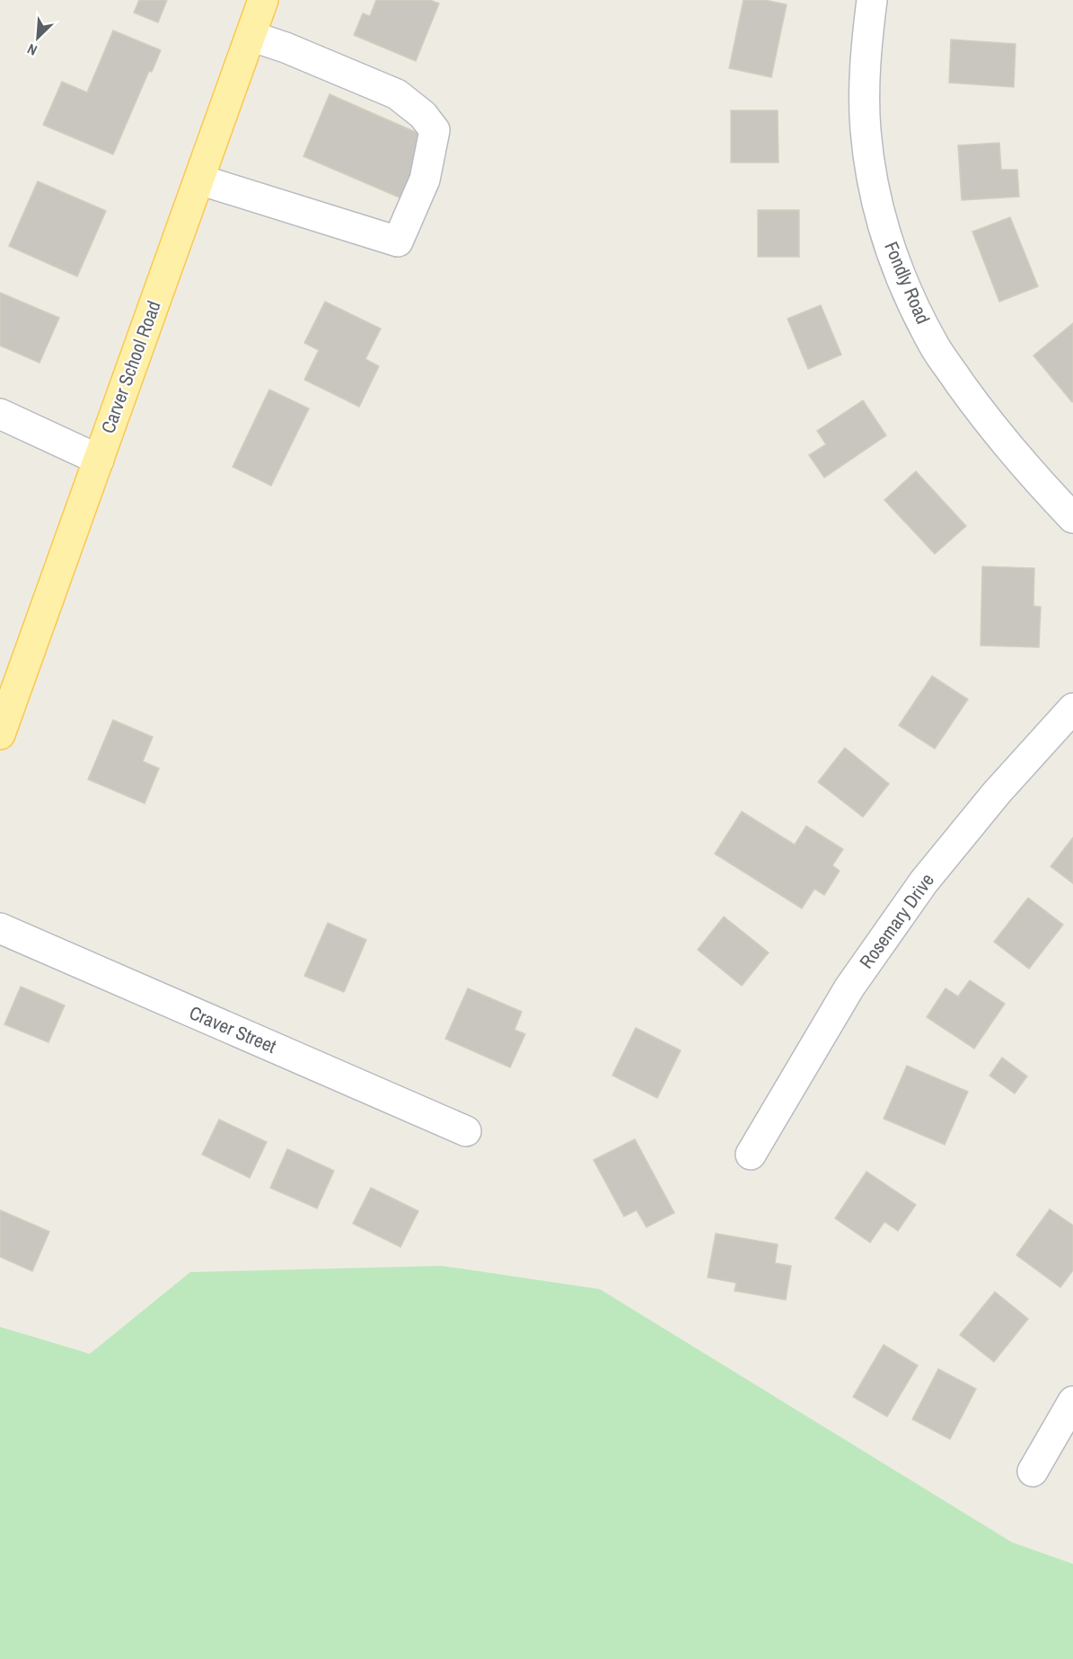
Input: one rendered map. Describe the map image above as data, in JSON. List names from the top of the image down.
{
  "streets": {
    "main road": ["Carver School Road"],
    "street": ["Fondly Road", "Rosemary Drive", "Craver Street"]
  },
  "north": "bottom left"
}
